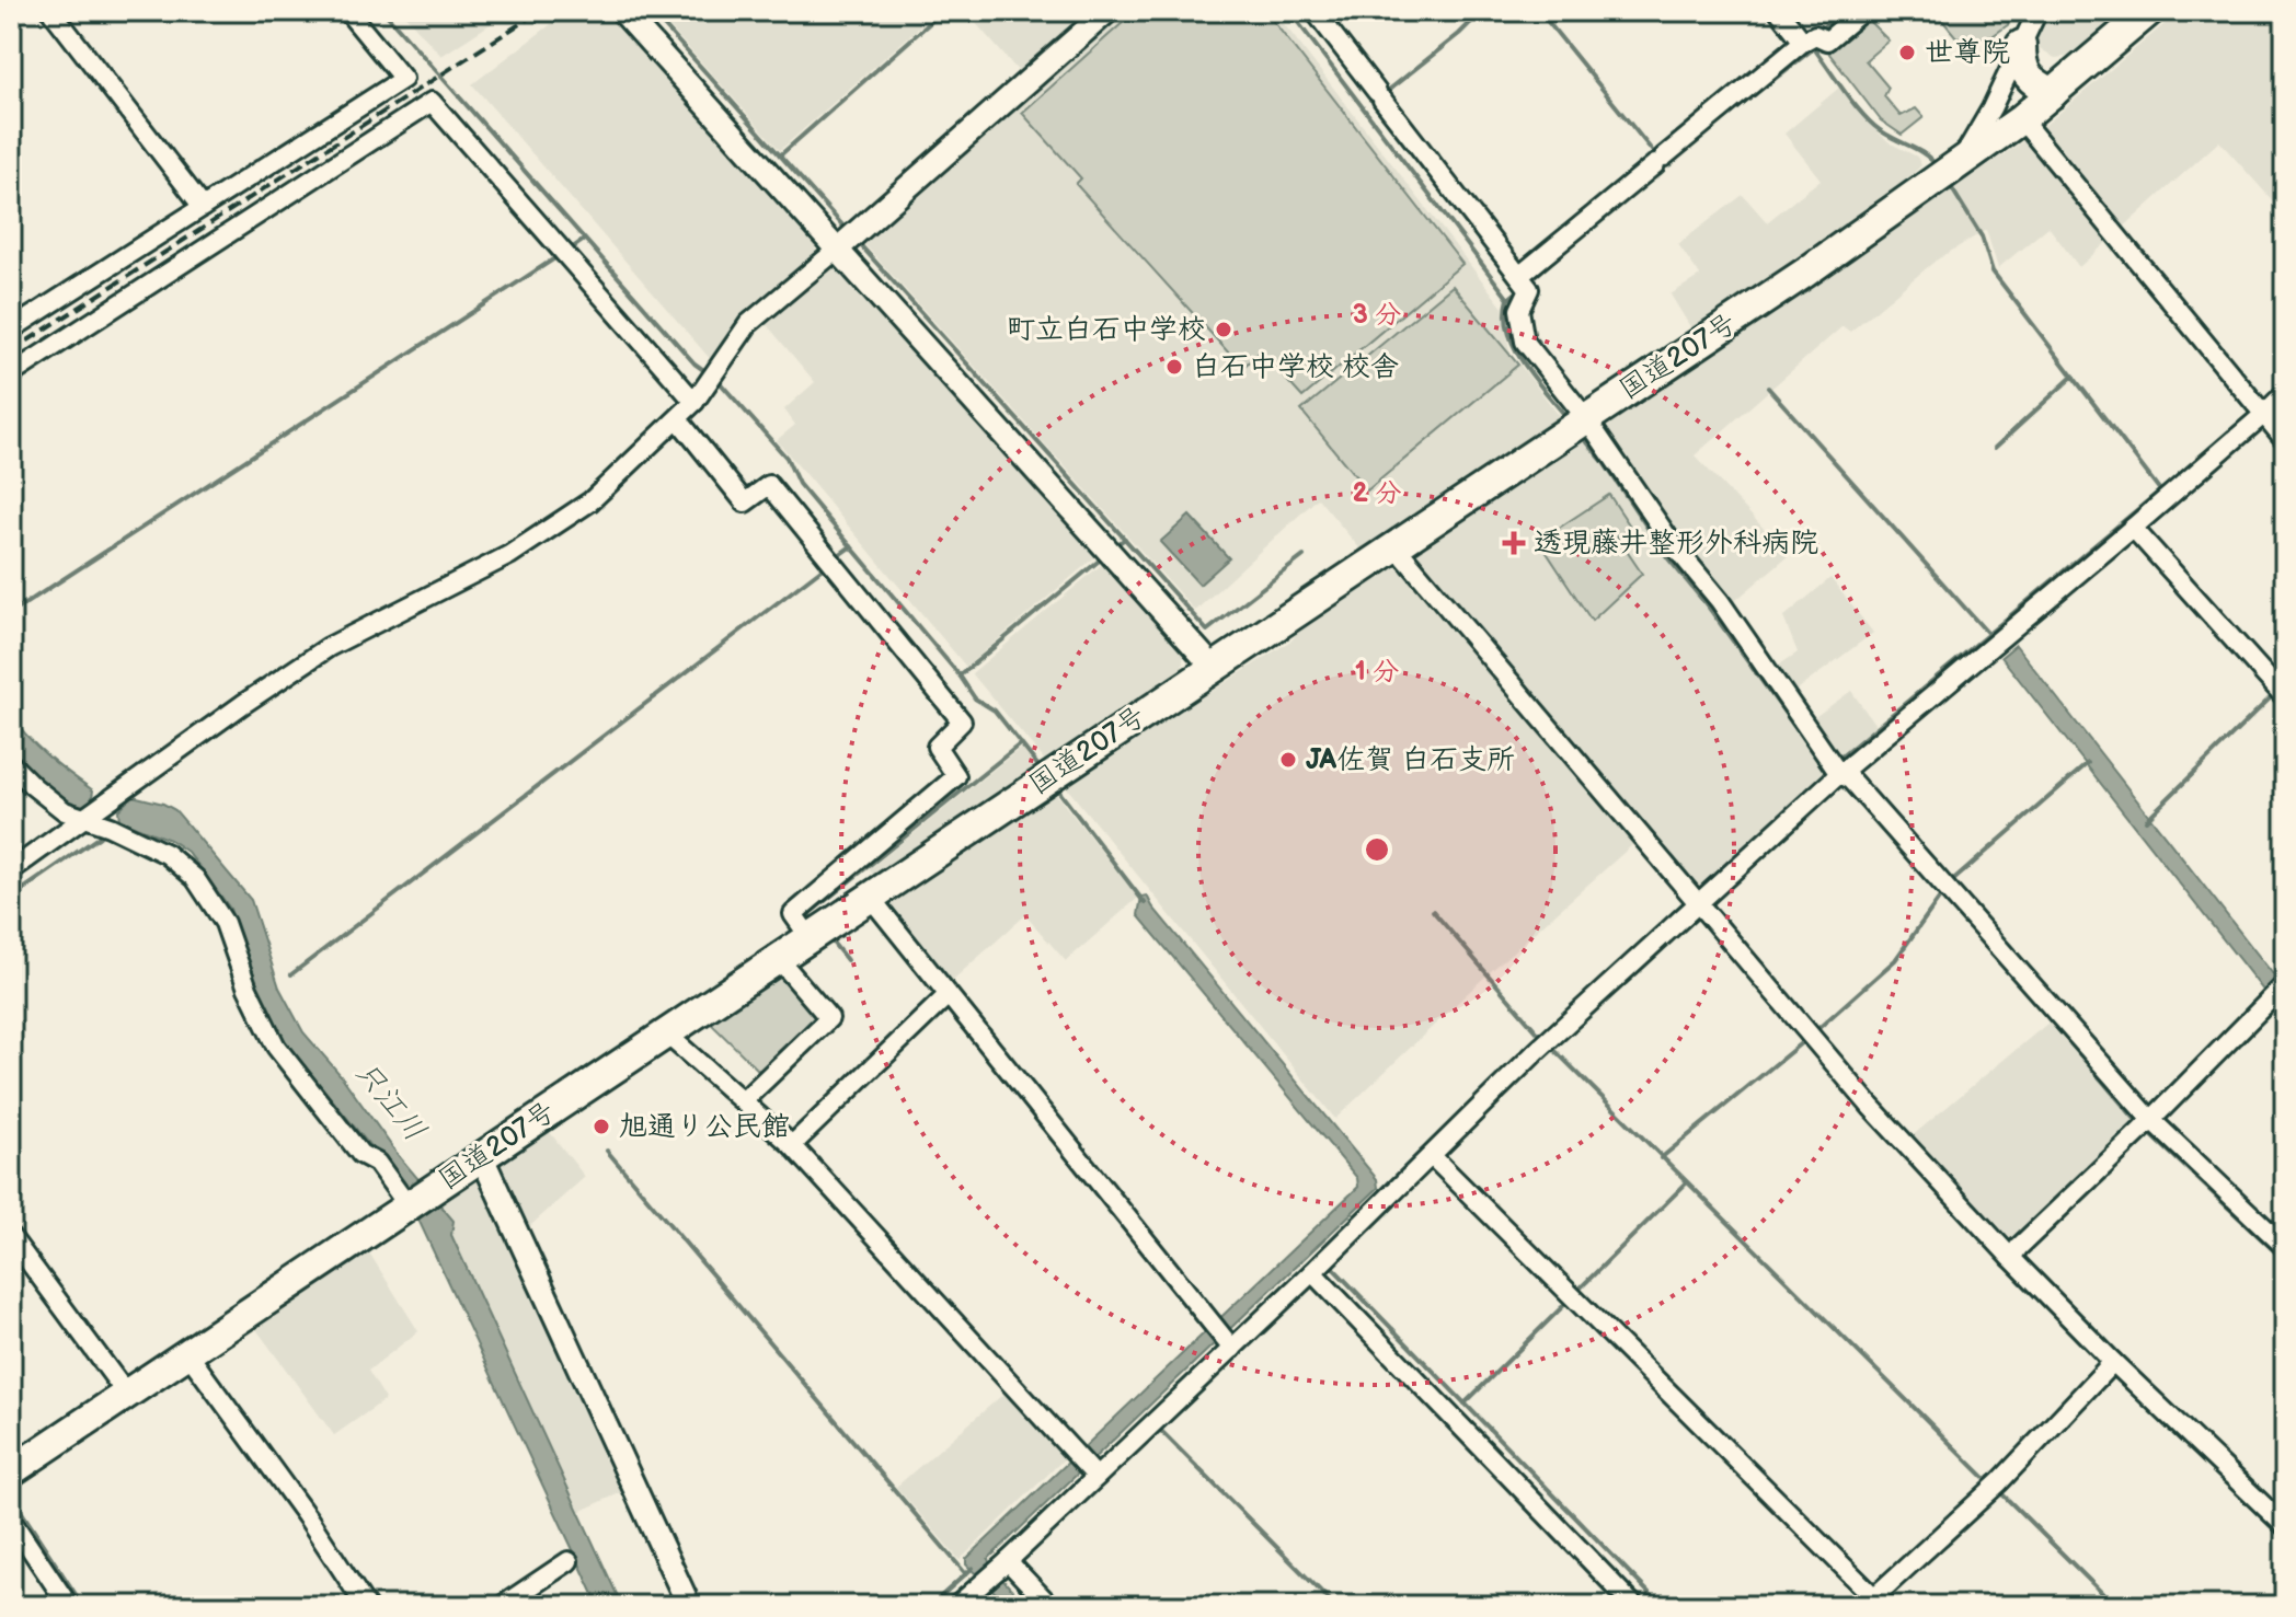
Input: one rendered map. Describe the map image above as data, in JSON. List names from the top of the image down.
{
  "streets": {
    "highway": ["国道207号"]
  },
  "water": ["只江川"],
  "places": {
    "other": [
      "世尊院",
      "町立白石中学校",
      "白石中学校 校舎",
      "JA佐賀 白石支所",
      "旭通り公民館"
    ],
    "health": ["透現藤井整形外科病院"]
  },
  "rings": ["3 分", "2 分", "1 分"]
}
